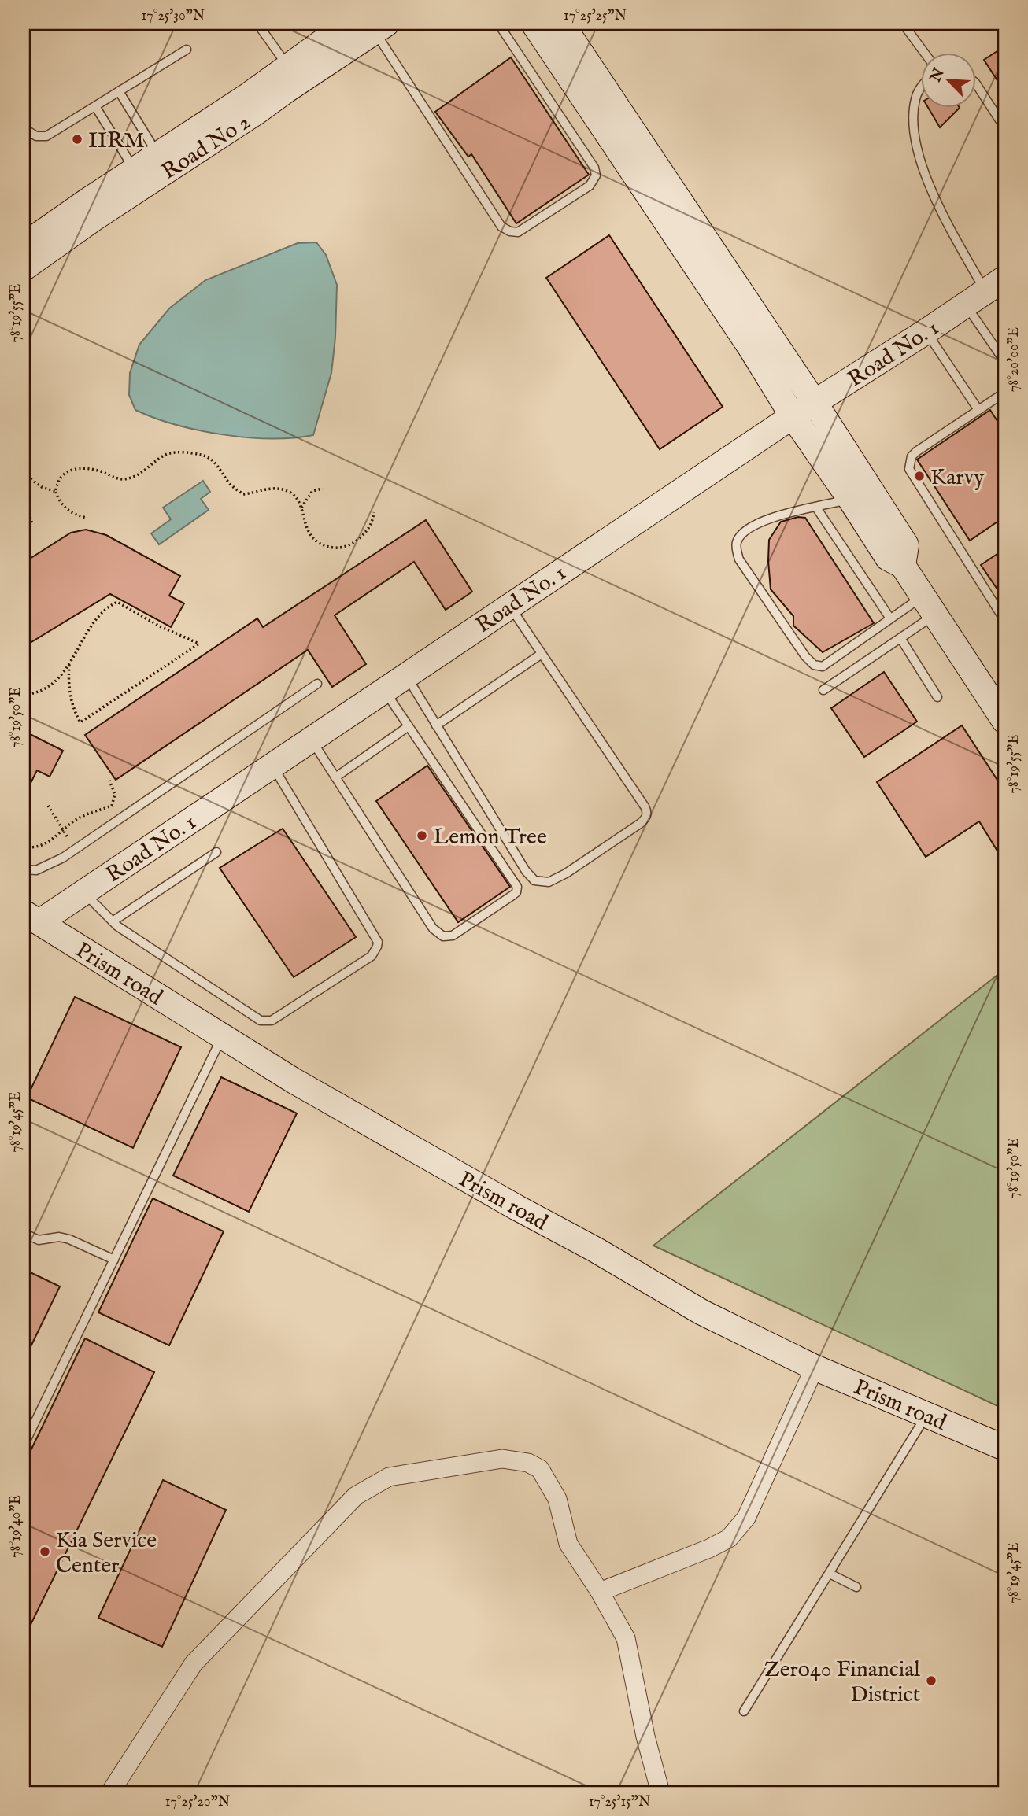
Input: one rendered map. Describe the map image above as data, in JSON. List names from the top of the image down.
{
  "streets": {
    "street": ["Road No 2", "Road No. 1", "Prism road"]
  },
  "crossings": [
    ["Road No. 1", "Prism road"]
  ],
  "places": [
    "IIRM",
    "Karvy",
    "Lemon Tree",
    "Kia Service Center",
    "Zero40 Financial District"
  ],
  "north": "top left",
  "coordinates": [
    "17°25'30\"N",
    "17°25'25\"N",
    "78°19'55\"E",
    "78°20'00\"E",
    "78°19'50\"E",
    "78°19'45\"E",
    "78°19'40\"E",
    "17°25'20\"N",
    "17°25'15\"N"
  ]
}
